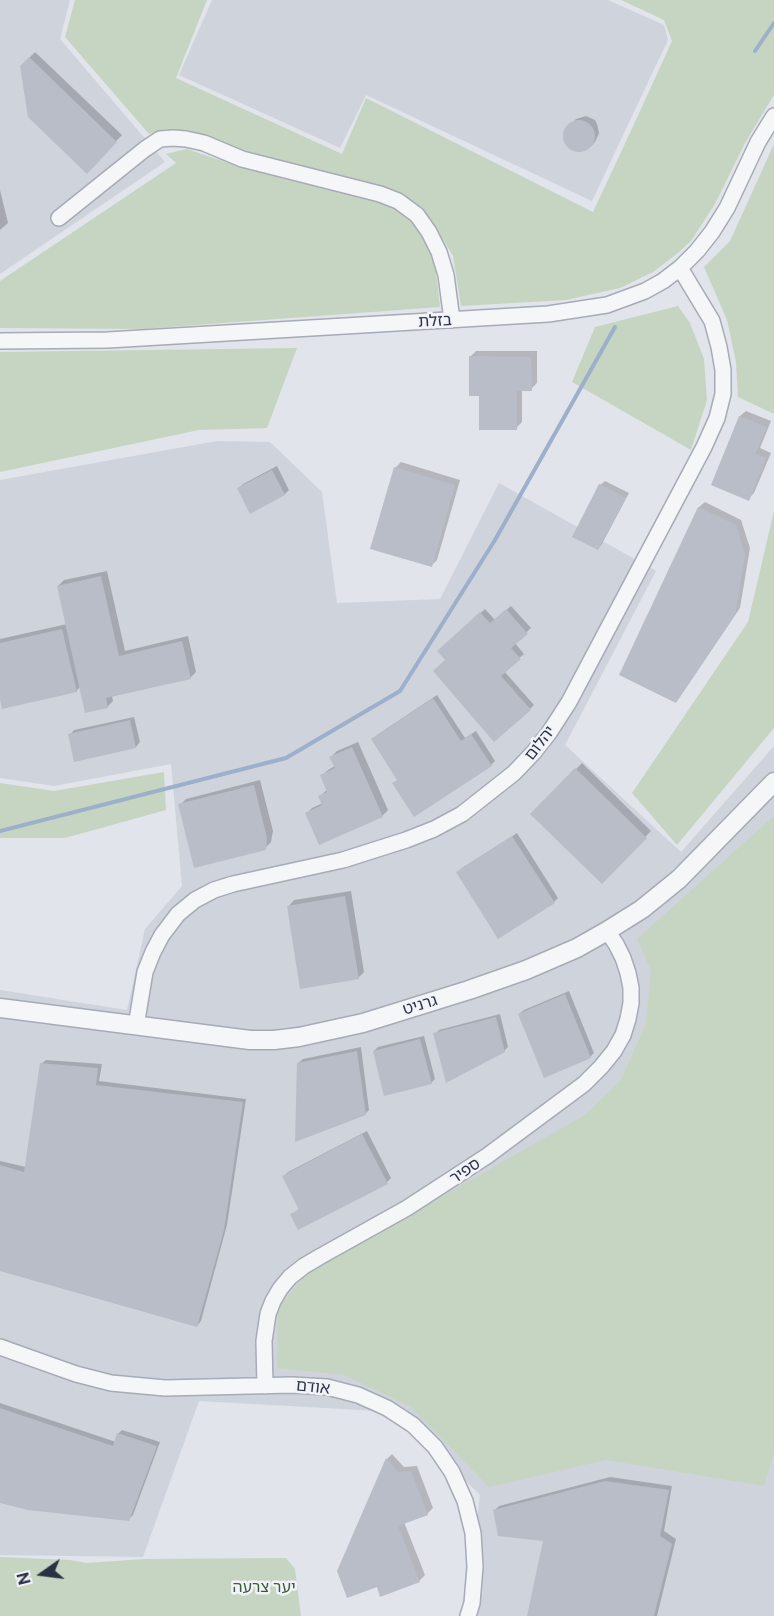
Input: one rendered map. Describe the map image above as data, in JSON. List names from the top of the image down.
{
  "streets": {
    "street": [
      "בזלת",
      "יהלום",
      "גרניט",
      "ספיר",
      "אודם"
    ]
  },
  "crossings": [
    ["בזלת", "יהלום"],
    ["יהלום", "גרניט"],
    ["גרניט", "ספיר"],
    ["ספיר", "אודם"]
  ],
  "parks": ["יער צרעה"],
  "north": "left"
}
